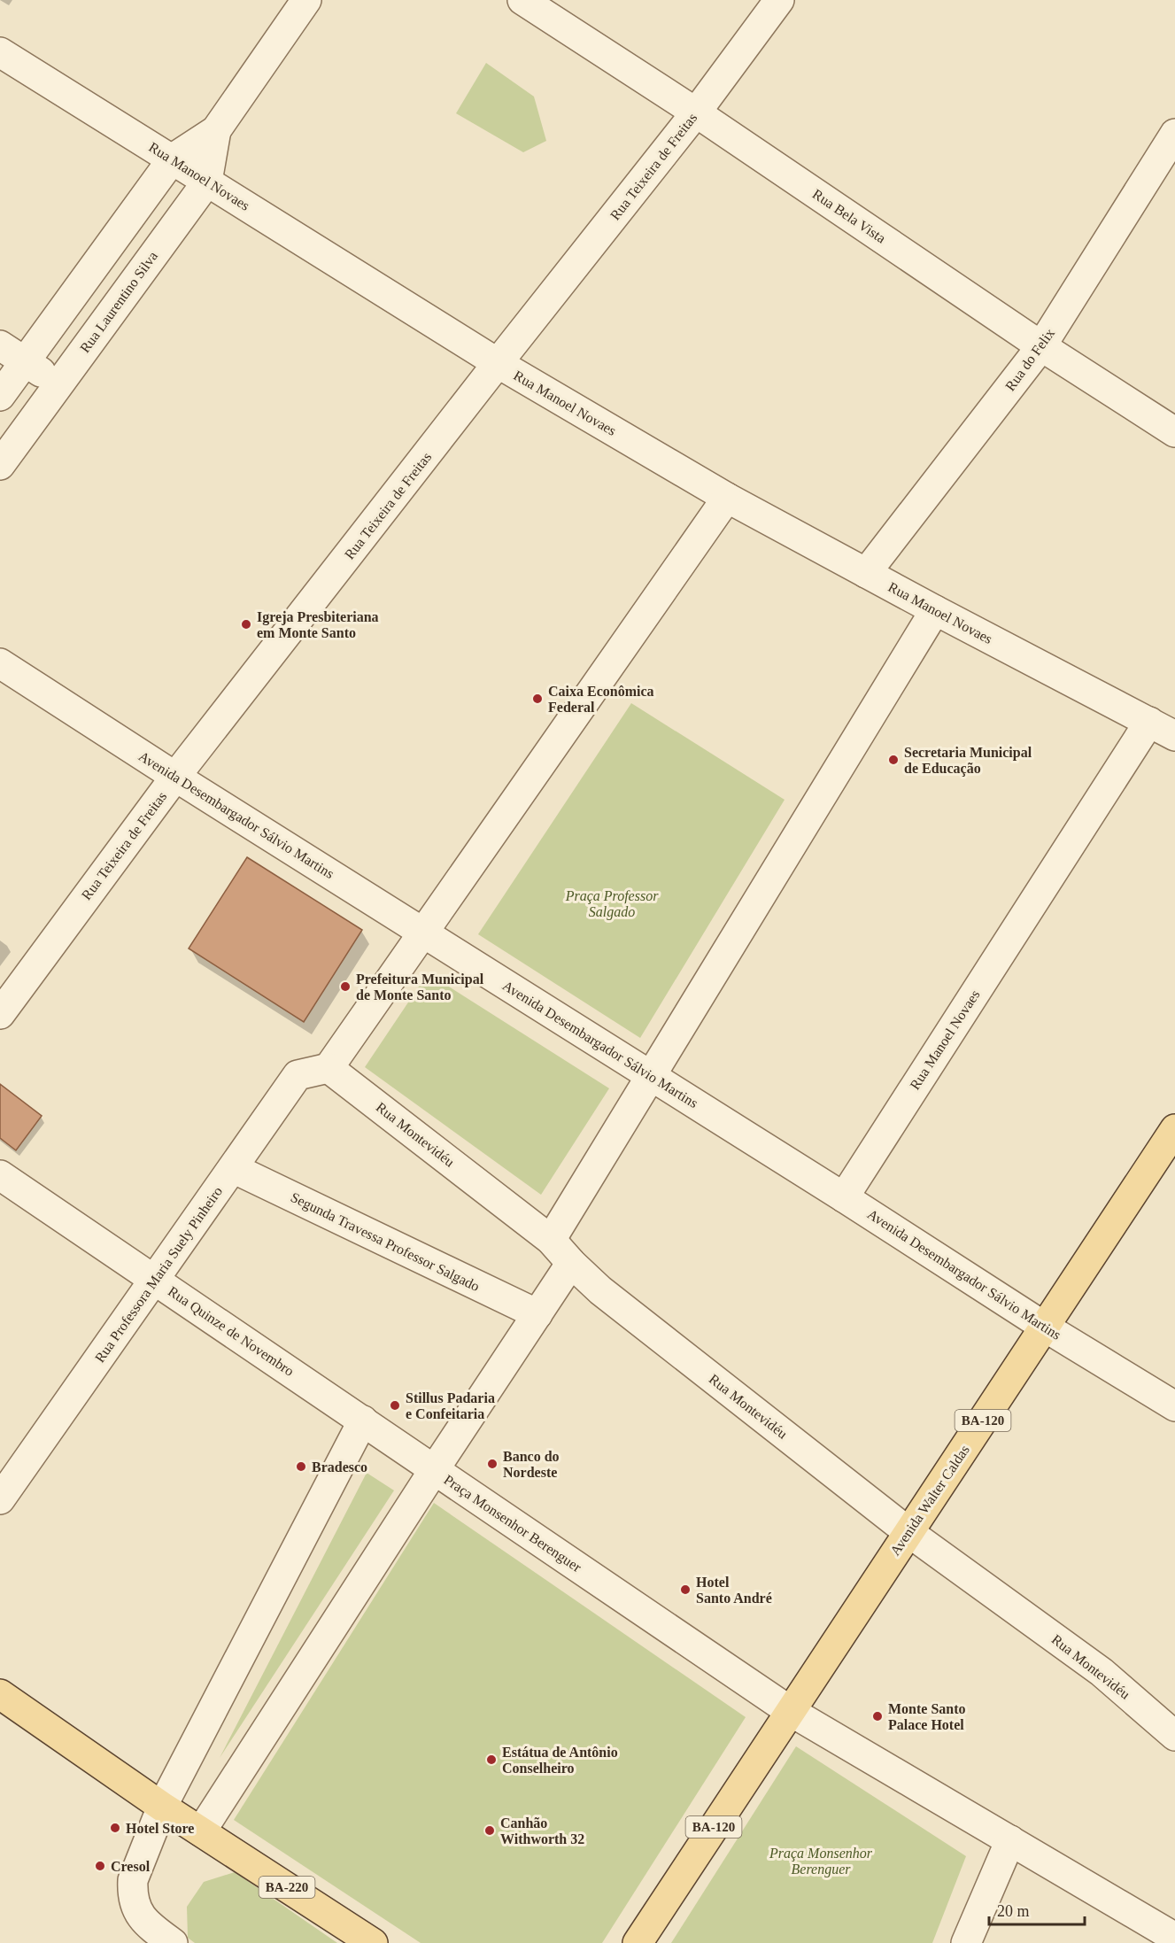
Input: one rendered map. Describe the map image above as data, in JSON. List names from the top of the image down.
{
  "streets": {
    "main road": ["BA-120", "Avenida Walter Caldas", "BA-220"],
    "street": [
      "Rua Teixeira de Freitas",
      "Rua Manoel Novaes",
      "Rua Bela Vista",
      "Rua Laurentino Silva",
      "Rua do Felix",
      "Avenida Desembargador Sálvio Martins",
      "Rua Montevidéu",
      "Segunda Travessa Professor Salgado",
      "Rua Professora Maria Suely Pinheiro",
      "Rua Quinze de Novembro",
      "Praça Monsenhor Berenguer"
    ]
  },
  "crossings": [
    ["Rua Teixeira de Freitas", "Rua Manoel Novaes"],
    ["Rua Teixeira de Freitas", "Rua Bela Vista"],
    ["Rua Teixeira de Freitas", "Avenida Desembargador Sálvio Martins"],
    ["Rua Manoel Novaes", "Rua Laurentino Silva"],
    ["Rua Manoel Novaes", "Rua do Felix"],
    ["Rua Manoel Novaes", "Avenida Desembargador Sálvio Martins"],
    ["Rua Bela Vista", "Rua do Felix"],
    ["Avenida Desembargador Sálvio Martins", "Avenida Walter Caldas"],
    ["Rua Montevidéu", "Rua Professora Maria Suely Pinheiro"],
    ["Rua Montevidéu", "Avenida Walter Caldas"],
    ["Segunda Travessa Professor Salgado", "Rua Professora Maria Suely Pinheiro"],
    ["Rua Professora Maria Suely Pinheiro", "Rua Quinze de Novembro"],
    ["Rua Quinze de Novembro", "Praça Monsenhor Berenguer"],
    ["BA-120", "Avenida Walter Caldas"],
    ["BA-120", "Praça Monsenhor Berenguer"],
    ["Avenida Walter Caldas", "Praça Monsenhor Berenguer"],
    ["Praça Monsenhor Berenguer", "BA-220"]
  ],
  "parks": ["Praça Professor Salgado", "Praça Monsenhor Berenguer"],
  "places": [
    "Igreja Presbiteriana em Monte Santo",
    "Caixa Econômica Federal",
    "Secretaria Municipal de Educação",
    "Prefeitura Municipal de Monte Santo",
    "Stillus Padaria e Confeitaria",
    "Banco do Nordeste",
    "Bradesco",
    "Hotel Santo André",
    "Monte Santo Palace Hotel",
    "Estátua de Antônio Conselheiro",
    "Hotel Store",
    "Canhão Withworth 32",
    "Cresol"
  ],
  "scale_bar": "20 m"
}
